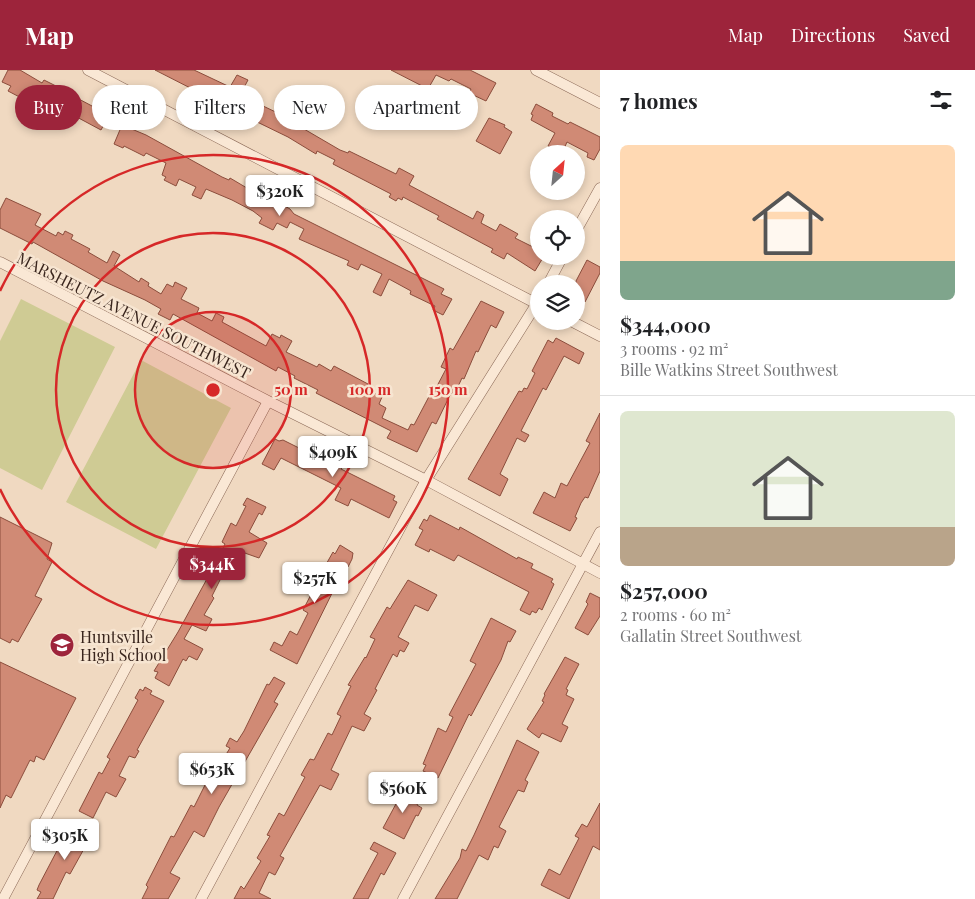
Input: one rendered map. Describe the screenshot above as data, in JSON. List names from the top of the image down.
{
  "streets": {
    "street": ["MARSHEUTZ AVENUE SOUTHWEST"]
  },
  "places": {
    "school or university": ["Huntsville High School"]
  },
  "north": "top right",
  "page": {
    "header": "Map",
    "nav": ["Map", "Directions", "Saved"],
    "heading": "7 homes",
    "chip": [
      "Buy",
      "Rent",
      "Filters",
      "New",
      "Apartment"
    ],
    "list": [
      {
        "name": "$344,000",
        "note": "3 rooms · 92 m² · Bille Watkins Street Southwest"
      },
      {
        "name": "$257,000",
        "note": "2 rooms · 60 m² · Gallatin Street Southwest"
      }
    ],
    "price": [
      "$320K",
      "$409K",
      "$344K",
      "$257K",
      "$653K",
      "$560K",
      "$305K"
    ]
  },
  "rings": ["50 m", "100 m", "150 m"]
}
